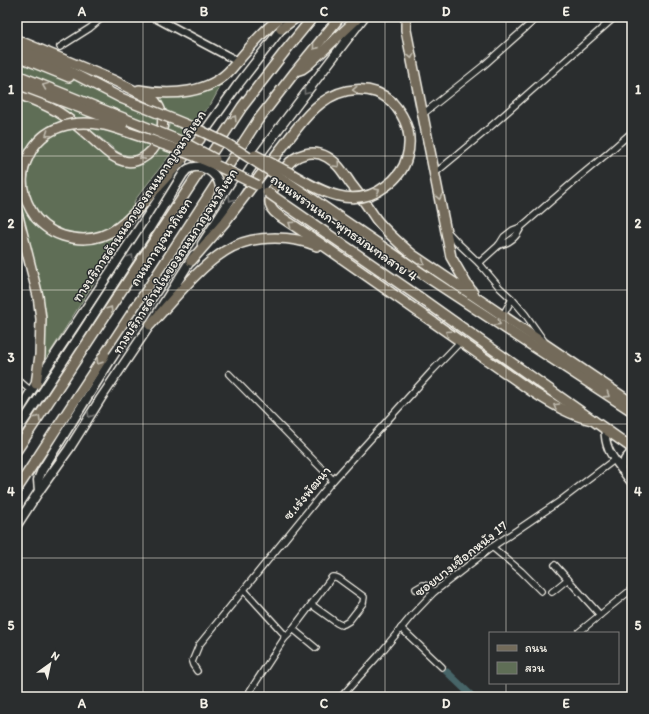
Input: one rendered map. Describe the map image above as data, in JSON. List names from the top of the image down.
{
  "streets": {
    "main road": [
      "ทางบริการด้านนอกของถนนกาญจนาภิเษก",
      "ถนนพรานนก-พุทธมณฑลสาย 4",
      "ถนนกาญจนาภิเษก",
      "ทางบริการด้านในของถนนกาญจนาภิเษก"
    ],
    "street": ["ซ.เร่งพัฒนา", "ซอยบางเชือกหนัง 17"]
  },
  "one_way": ["ทางบริการด้านในของถนนกาญจนาภิเษก"],
  "legend": ["ถนน", "สวน"],
  "north": "top right",
  "grid": {
    "columns": [
      "A",
      "B",
      "C",
      "D",
      "E"
    ],
    "rows": [
      "1",
      "2",
      "3",
      "4",
      "5"
    ]
  }
}
